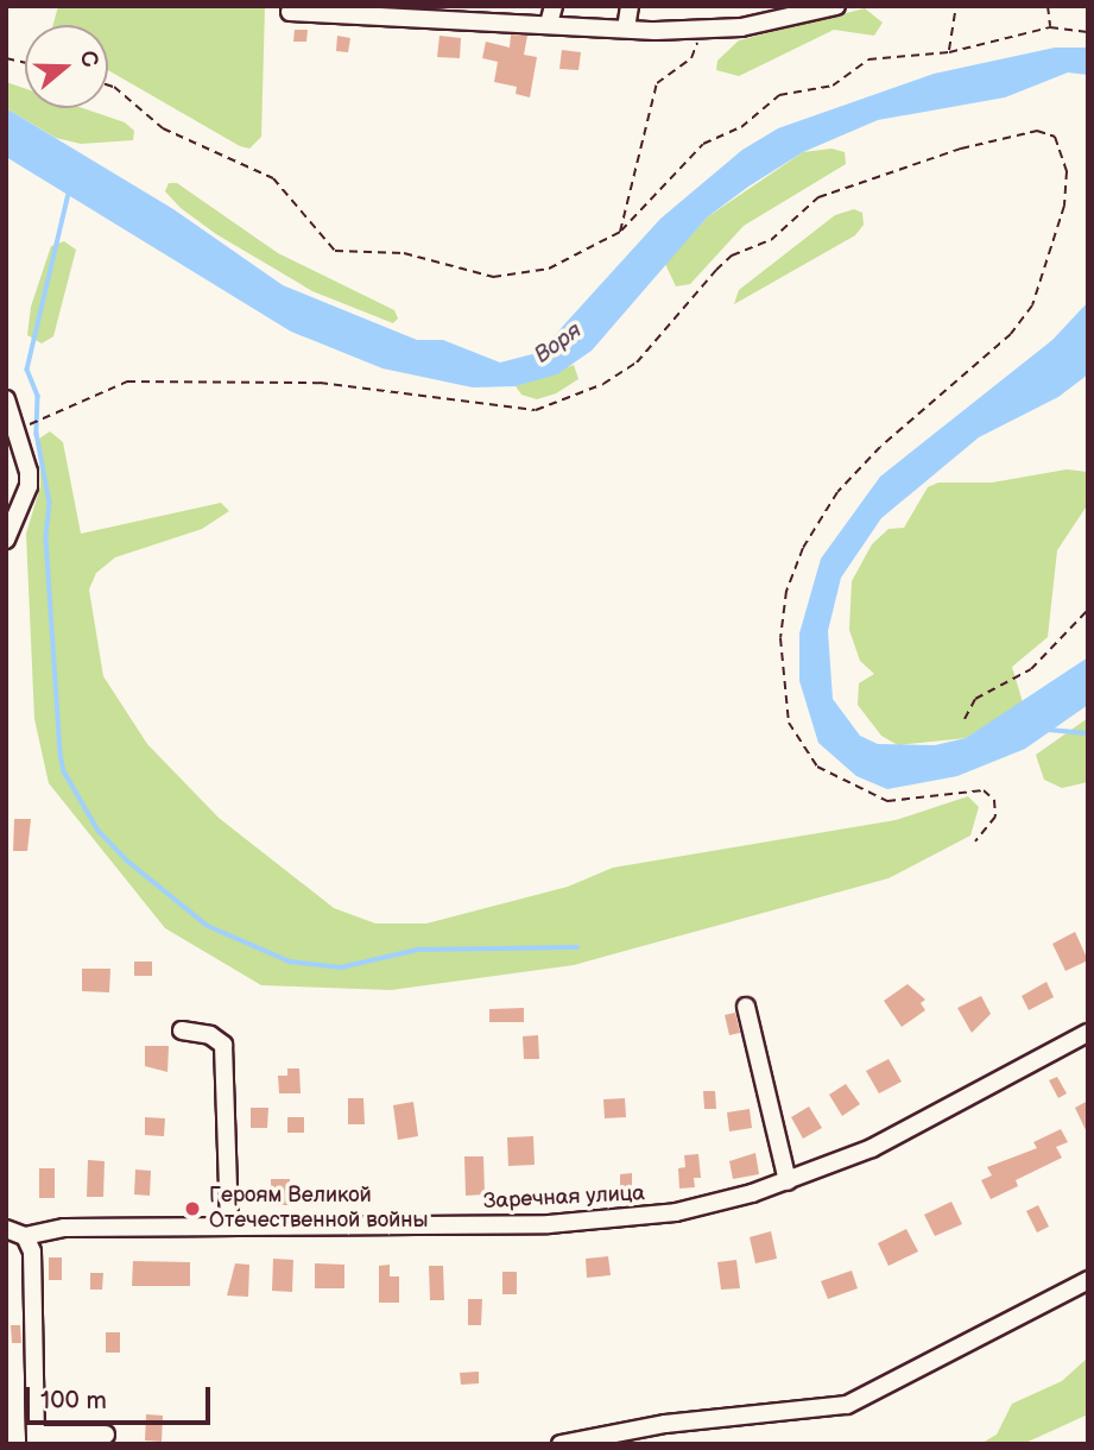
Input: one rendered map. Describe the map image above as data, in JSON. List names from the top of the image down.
{
  "streets": {
    "street": ["Заречная улица"]
  },
  "water": ["Воря"],
  "places": ["Героям Великой Отечественной войны"],
  "scale_bar": "100 m",
  "north": "right"
}
